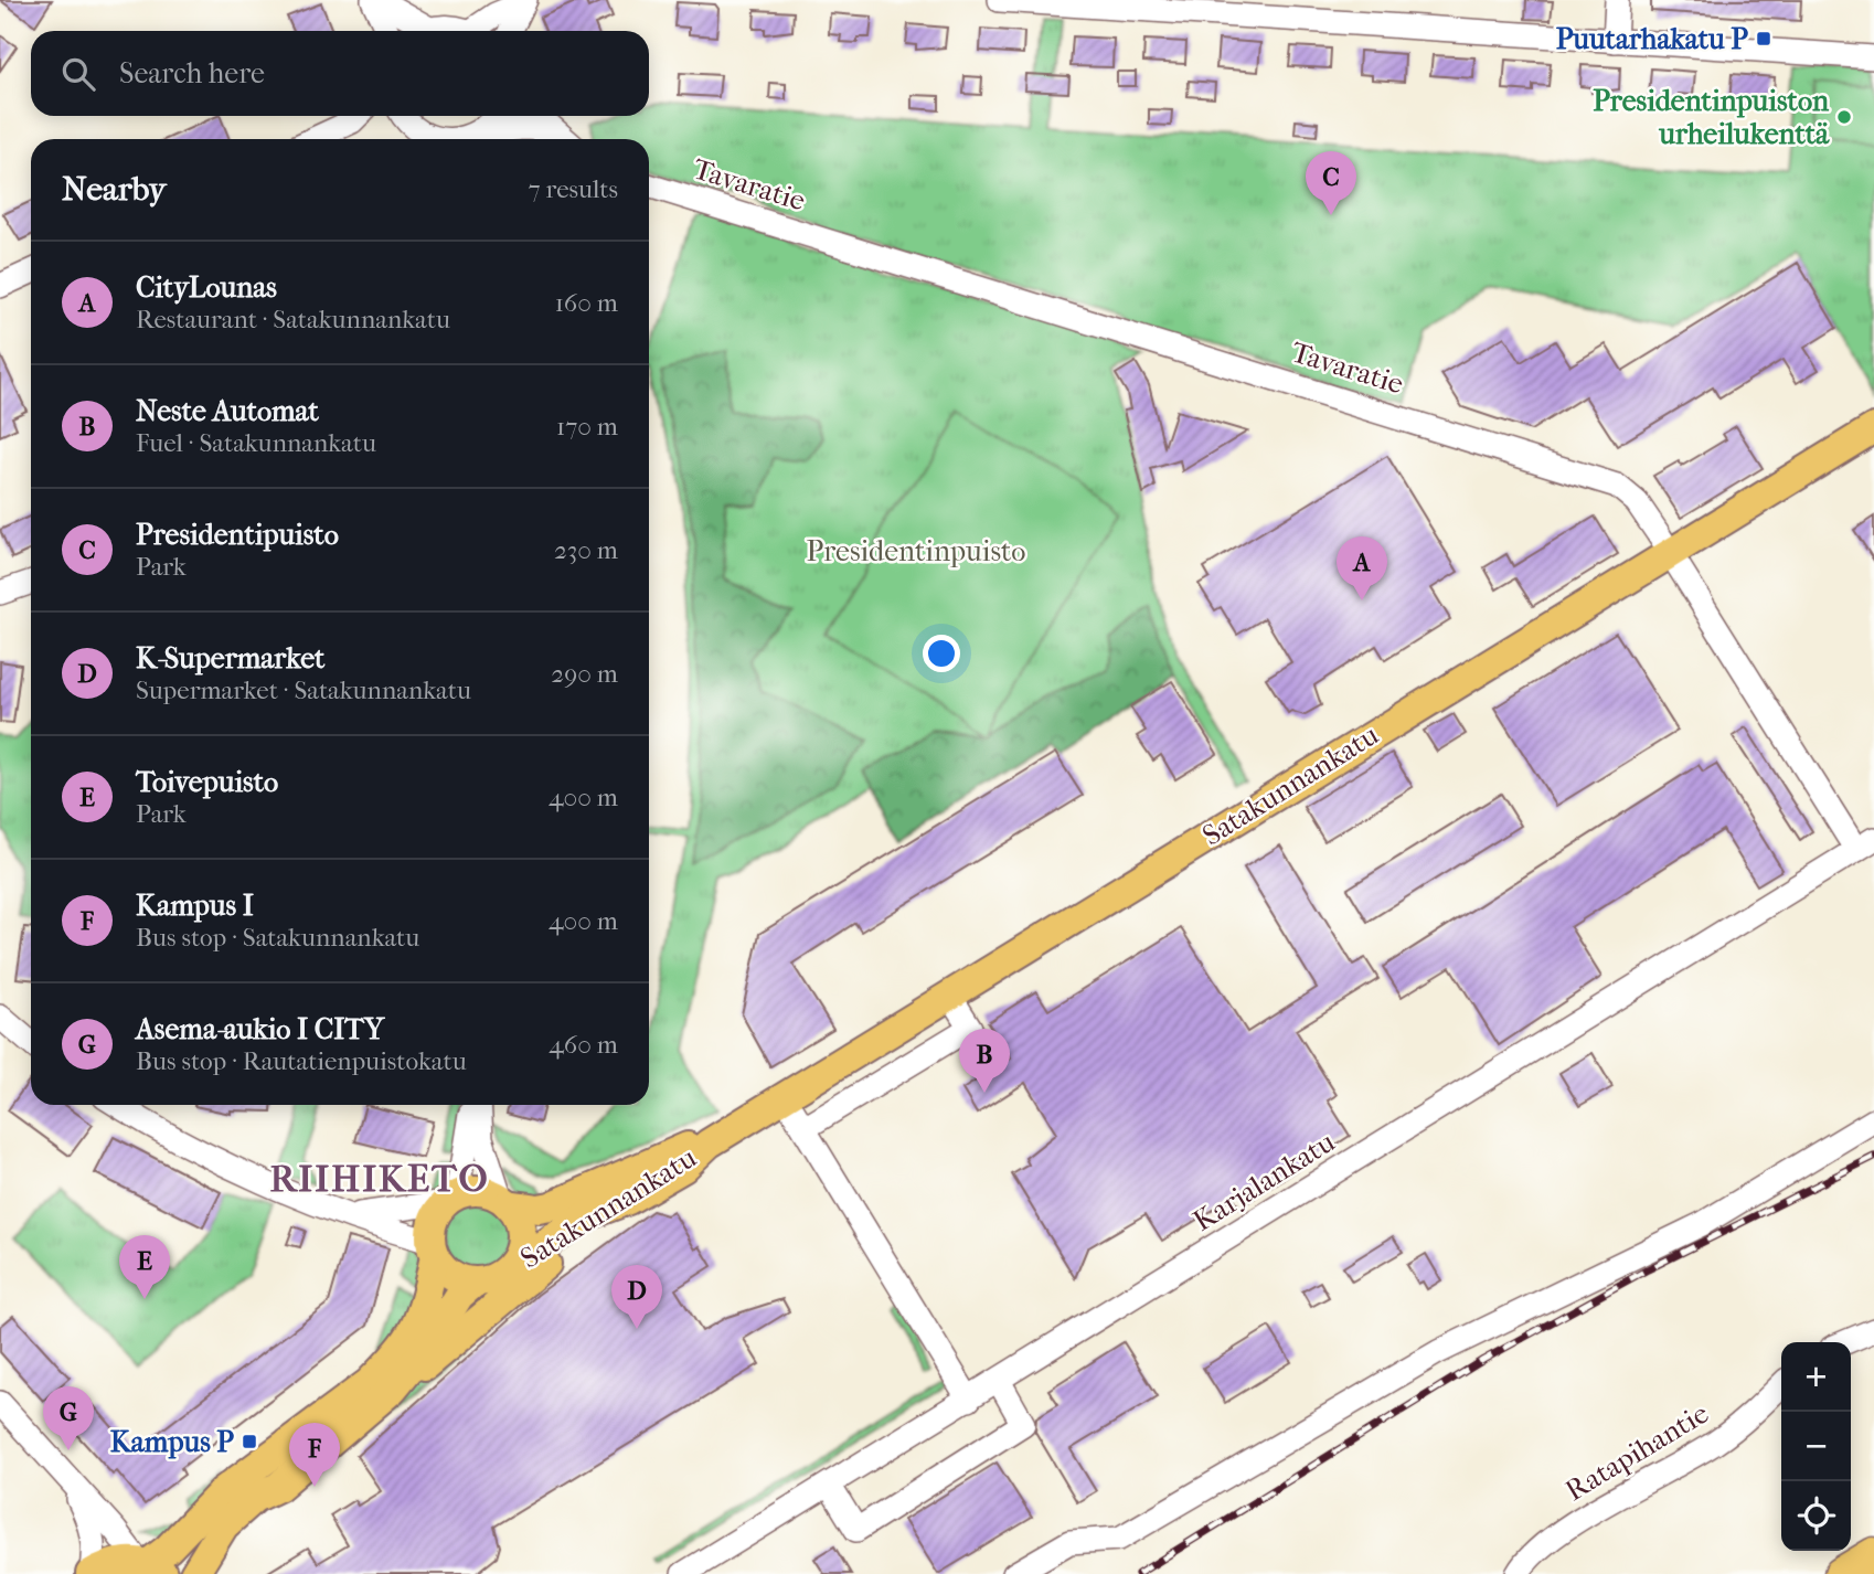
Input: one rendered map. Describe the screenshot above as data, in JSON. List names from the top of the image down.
{
  "streets": {
    "main road": ["Satakunnankatu"],
    "street": ["Tavaratie", "Karjalankatu", "Ratapihantie"]
  },
  "crossings": [
    ["Tavaratie", "Satakunnankatu"],
    ["Tavaratie", "Karjalankatu"]
  ],
  "districts": ["RIIHIKETO"],
  "parks": ["Presidentinpuisto"],
  "places": {
    "transit": ["Puutarhakatu P", "Kampus P"],
    "other": ["Presidentinpuiston urheilukenttä"]
  },
  "page": {
    "search": "Search here",
    "heading": ["Nearby", "7 results"],
    "pins": [
      "C",
      "A",
      "B",
      "E",
      "D",
      "G",
      "F"
    ],
    "list": [
      {
        "mark": "A",
        "name": "CityLounas",
        "note": "Restaurant · Satakunnankatu",
        "value": "160 m"
      },
      {
        "mark": "B",
        "name": "Neste Automat",
        "note": "Fuel · Satakunnankatu",
        "value": "170 m"
      },
      {
        "mark": "C",
        "name": "Presidentipuisto",
        "note": "Park",
        "value": "230 m"
      },
      {
        "mark": "D",
        "name": "K-Supermarket",
        "note": "Supermarket · Satakunnankatu",
        "value": "290 m"
      },
      {
        "mark": "E",
        "name": "Toivepuisto",
        "note": "Park",
        "value": "400 m"
      },
      {
        "mark": "F",
        "name": "Kampus I",
        "note": "Bus stop · Satakunnankatu",
        "value": "400 m"
      },
      {
        "mark": "G",
        "name": "Asema-aukio I CITY",
        "note": "Bus stop · Rautatienpuistokatu",
        "value": "460 m"
      }
    ],
    "map_buttons": ["+", "−"]
  }
}
